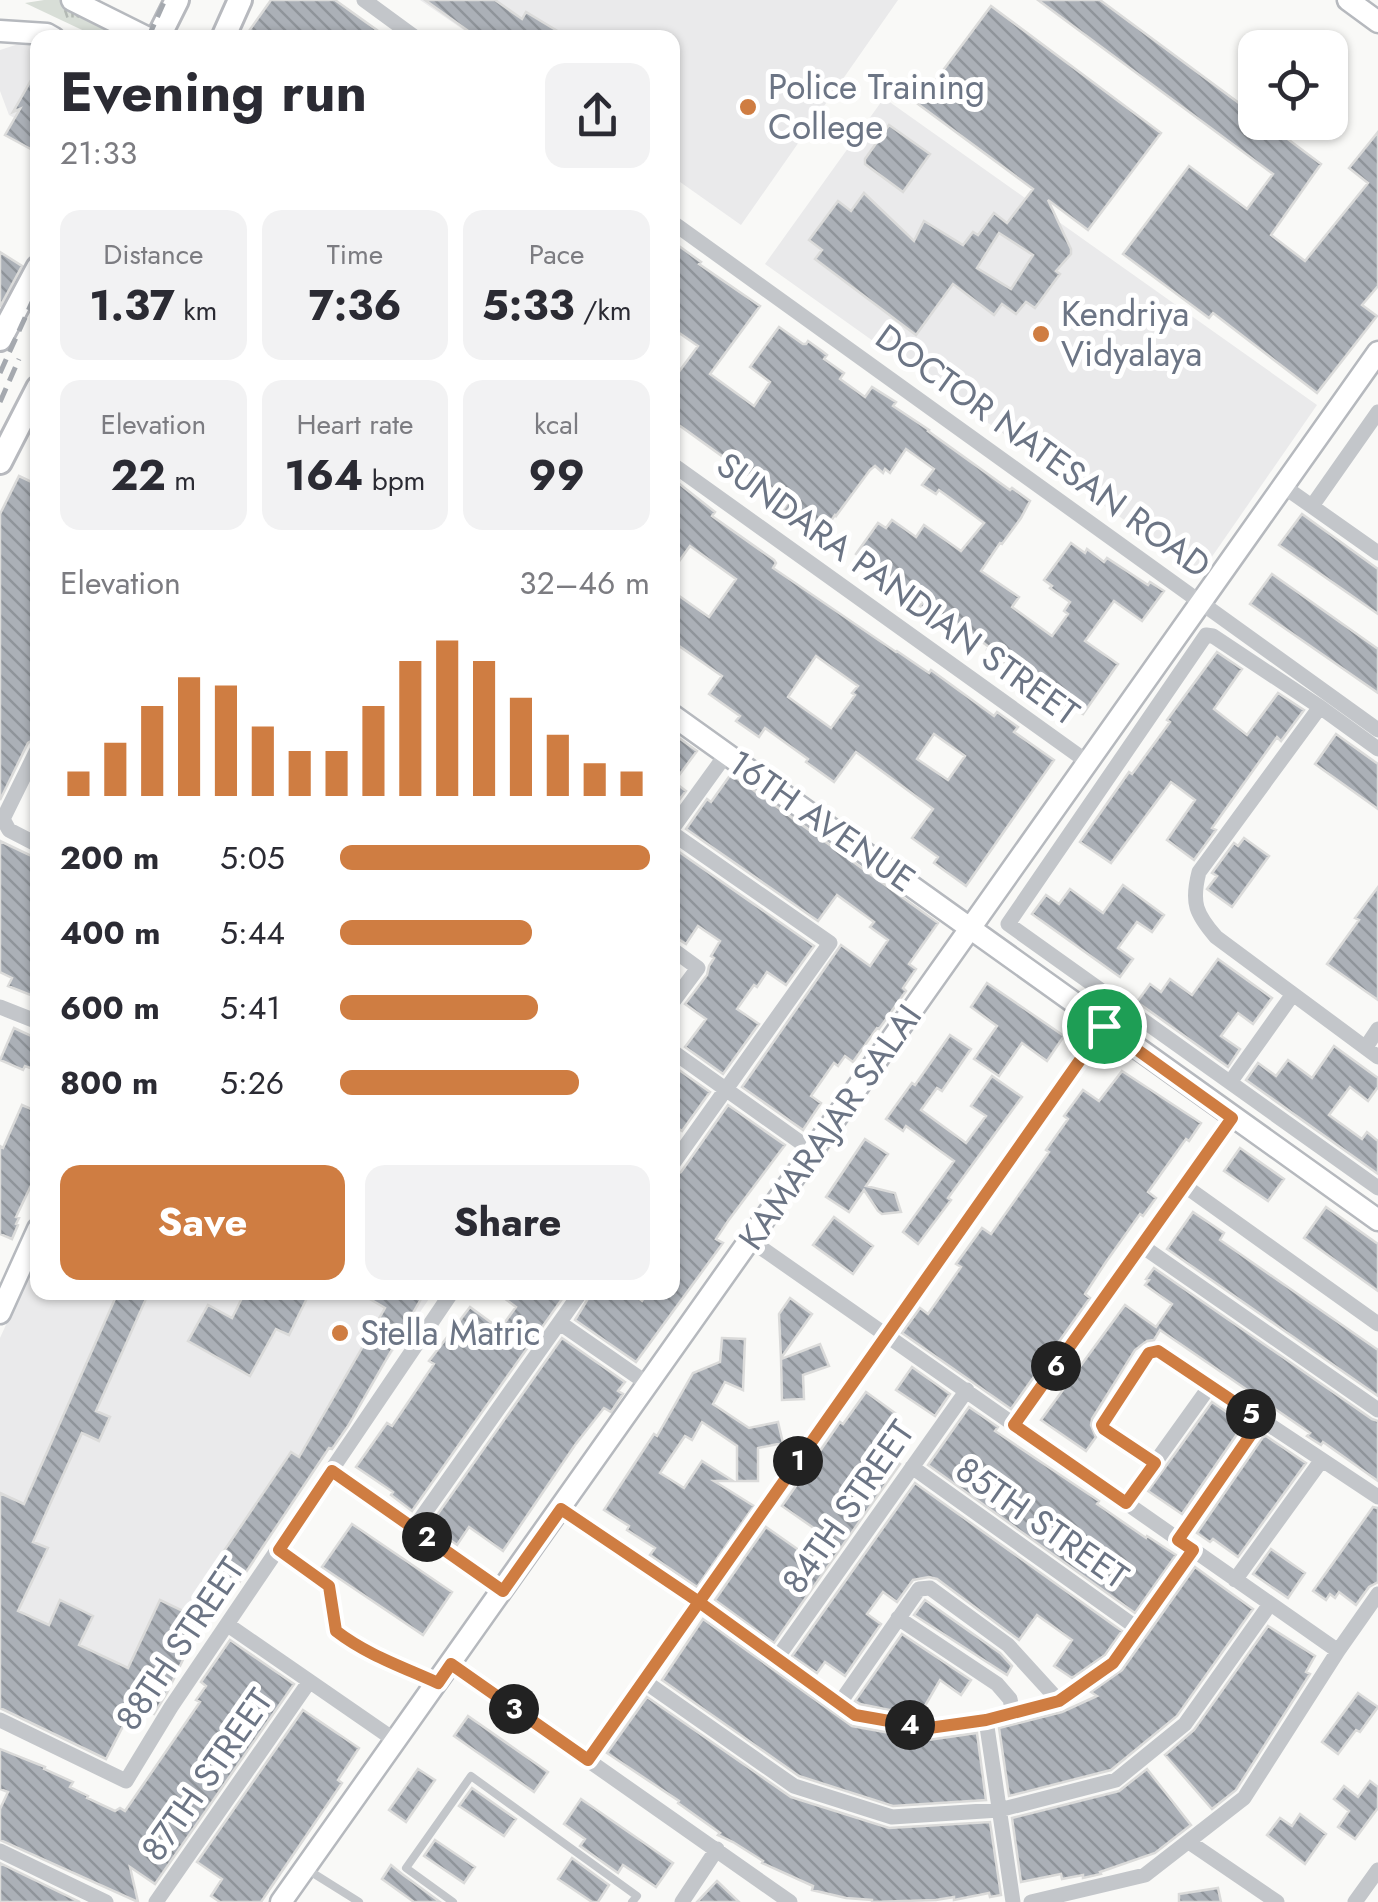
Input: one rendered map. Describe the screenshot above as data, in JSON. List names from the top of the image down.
{
  "streets": {
    "street": [
      "DOCTOR NATESAN ROAD",
      "SUNDARA PANDIAN STREET",
      "16TH AVENUE",
      "KAMARAJAR SALAI",
      "84TH STREET",
      "85TH STREET",
      "88TH STREET",
      "87TH STREET"
    ]
  },
  "crossings": [
    ["DOCTOR NATESAN ROAD", "KAMARAJAR SALAI"],
    ["SUNDARA PANDIAN STREET", "KAMARAJAR SALAI"],
    ["16TH AVENUE", "KAMARAJAR SALAI"],
    ["84TH STREET", "85TH STREET"]
  ],
  "places": ["Police Training College", "Kendriya Vidyalaya", "Stella Matric"],
  "page": {
    "heading": ["Evening run", "21:33"],
    "stats": [
      ["Distance", "1.37 km"],
      ["Time", "7:36"],
      ["Pace", "5:33 /km"],
      ["Elevation", "22 m"],
      ["Heart rate", "164 bpm"],
      ["kcal", "99"]
    ],
    "chart": ["Elevation", "32–46 m"],
    "list": [
      {
        "name": "200 m",
        "note": "5:05"
      },
      {
        "name": "400 m",
        "note": "5:44"
      },
      {
        "name": "600 m",
        "note": "5:41"
      },
      {
        "name": "800 m",
        "note": "5:26"
      }
    ],
    "buttons": ["Save", "Share"],
    "pins": [
      "6",
      "5",
      "1",
      "2",
      "3",
      "4"
    ]
  }
}
